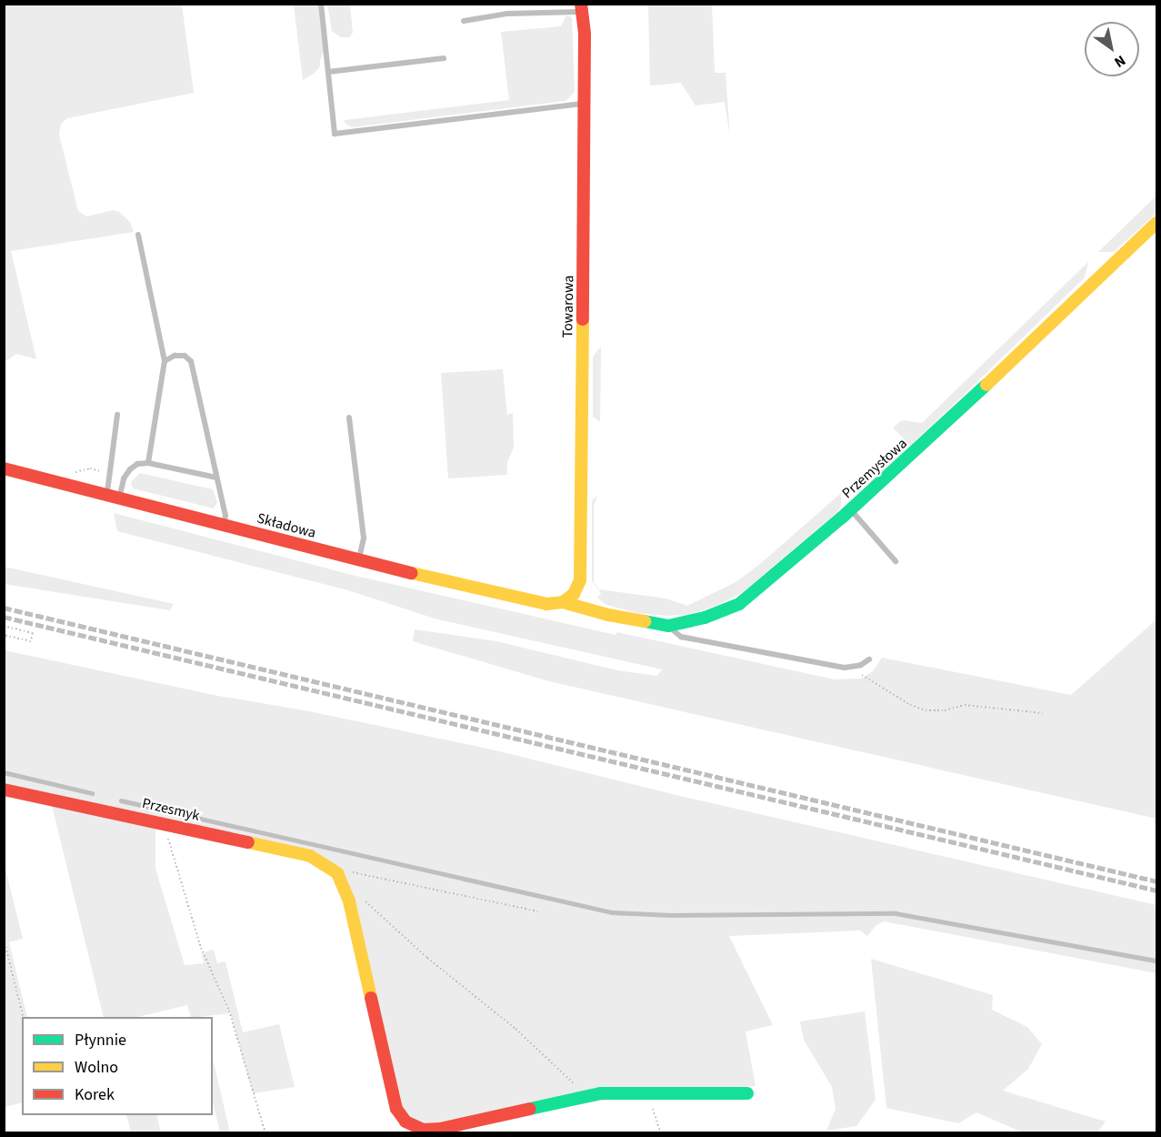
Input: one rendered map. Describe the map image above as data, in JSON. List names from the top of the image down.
{
  "streets": {
    "street": [
      "Towarowa",
      "Przemysłowa",
      "Składowa",
      "Przesmyk"
    ]
  },
  "crossings": [
    ["Towarowa", "Przemysłowa"],
    ["Towarowa", "Składowa"],
    ["Przemysłowa", "Składowa"]
  ],
  "legend": ["Płynnie", "Wolno", "Korek"],
  "north": "bottom right"
}
